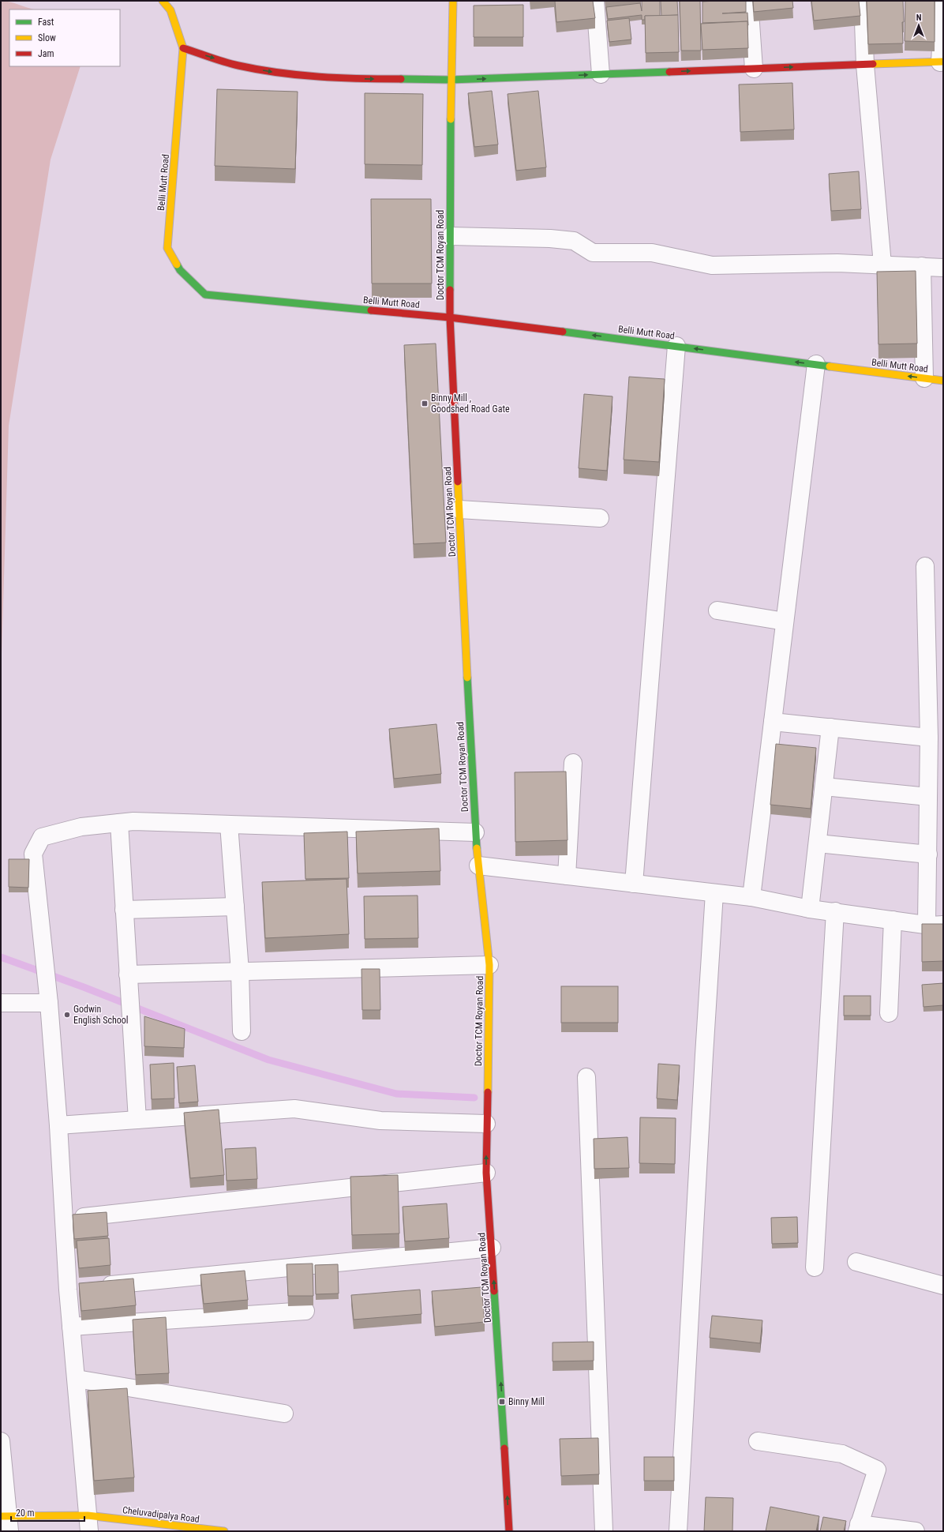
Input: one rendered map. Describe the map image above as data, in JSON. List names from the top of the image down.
{
  "streets": {
    "street": ["Belli Mutt Road", "Doctor TCM Royan Road", "Cheluvadipalya Road"]
  },
  "crossings": [
    ["Belli Mutt Road", "Doctor TCM Royan Road"]
  ],
  "one_way": ["Belli Mutt Road"],
  "places": {
    "transit": ["Binny Mill , Goodshed Road Gate", "Binny Mill"],
    "other": ["Godwin English School"]
  },
  "legend": ["Fast", "Slow", "Jam"],
  "scale_bar": "20 m",
  "north": "top"
}
